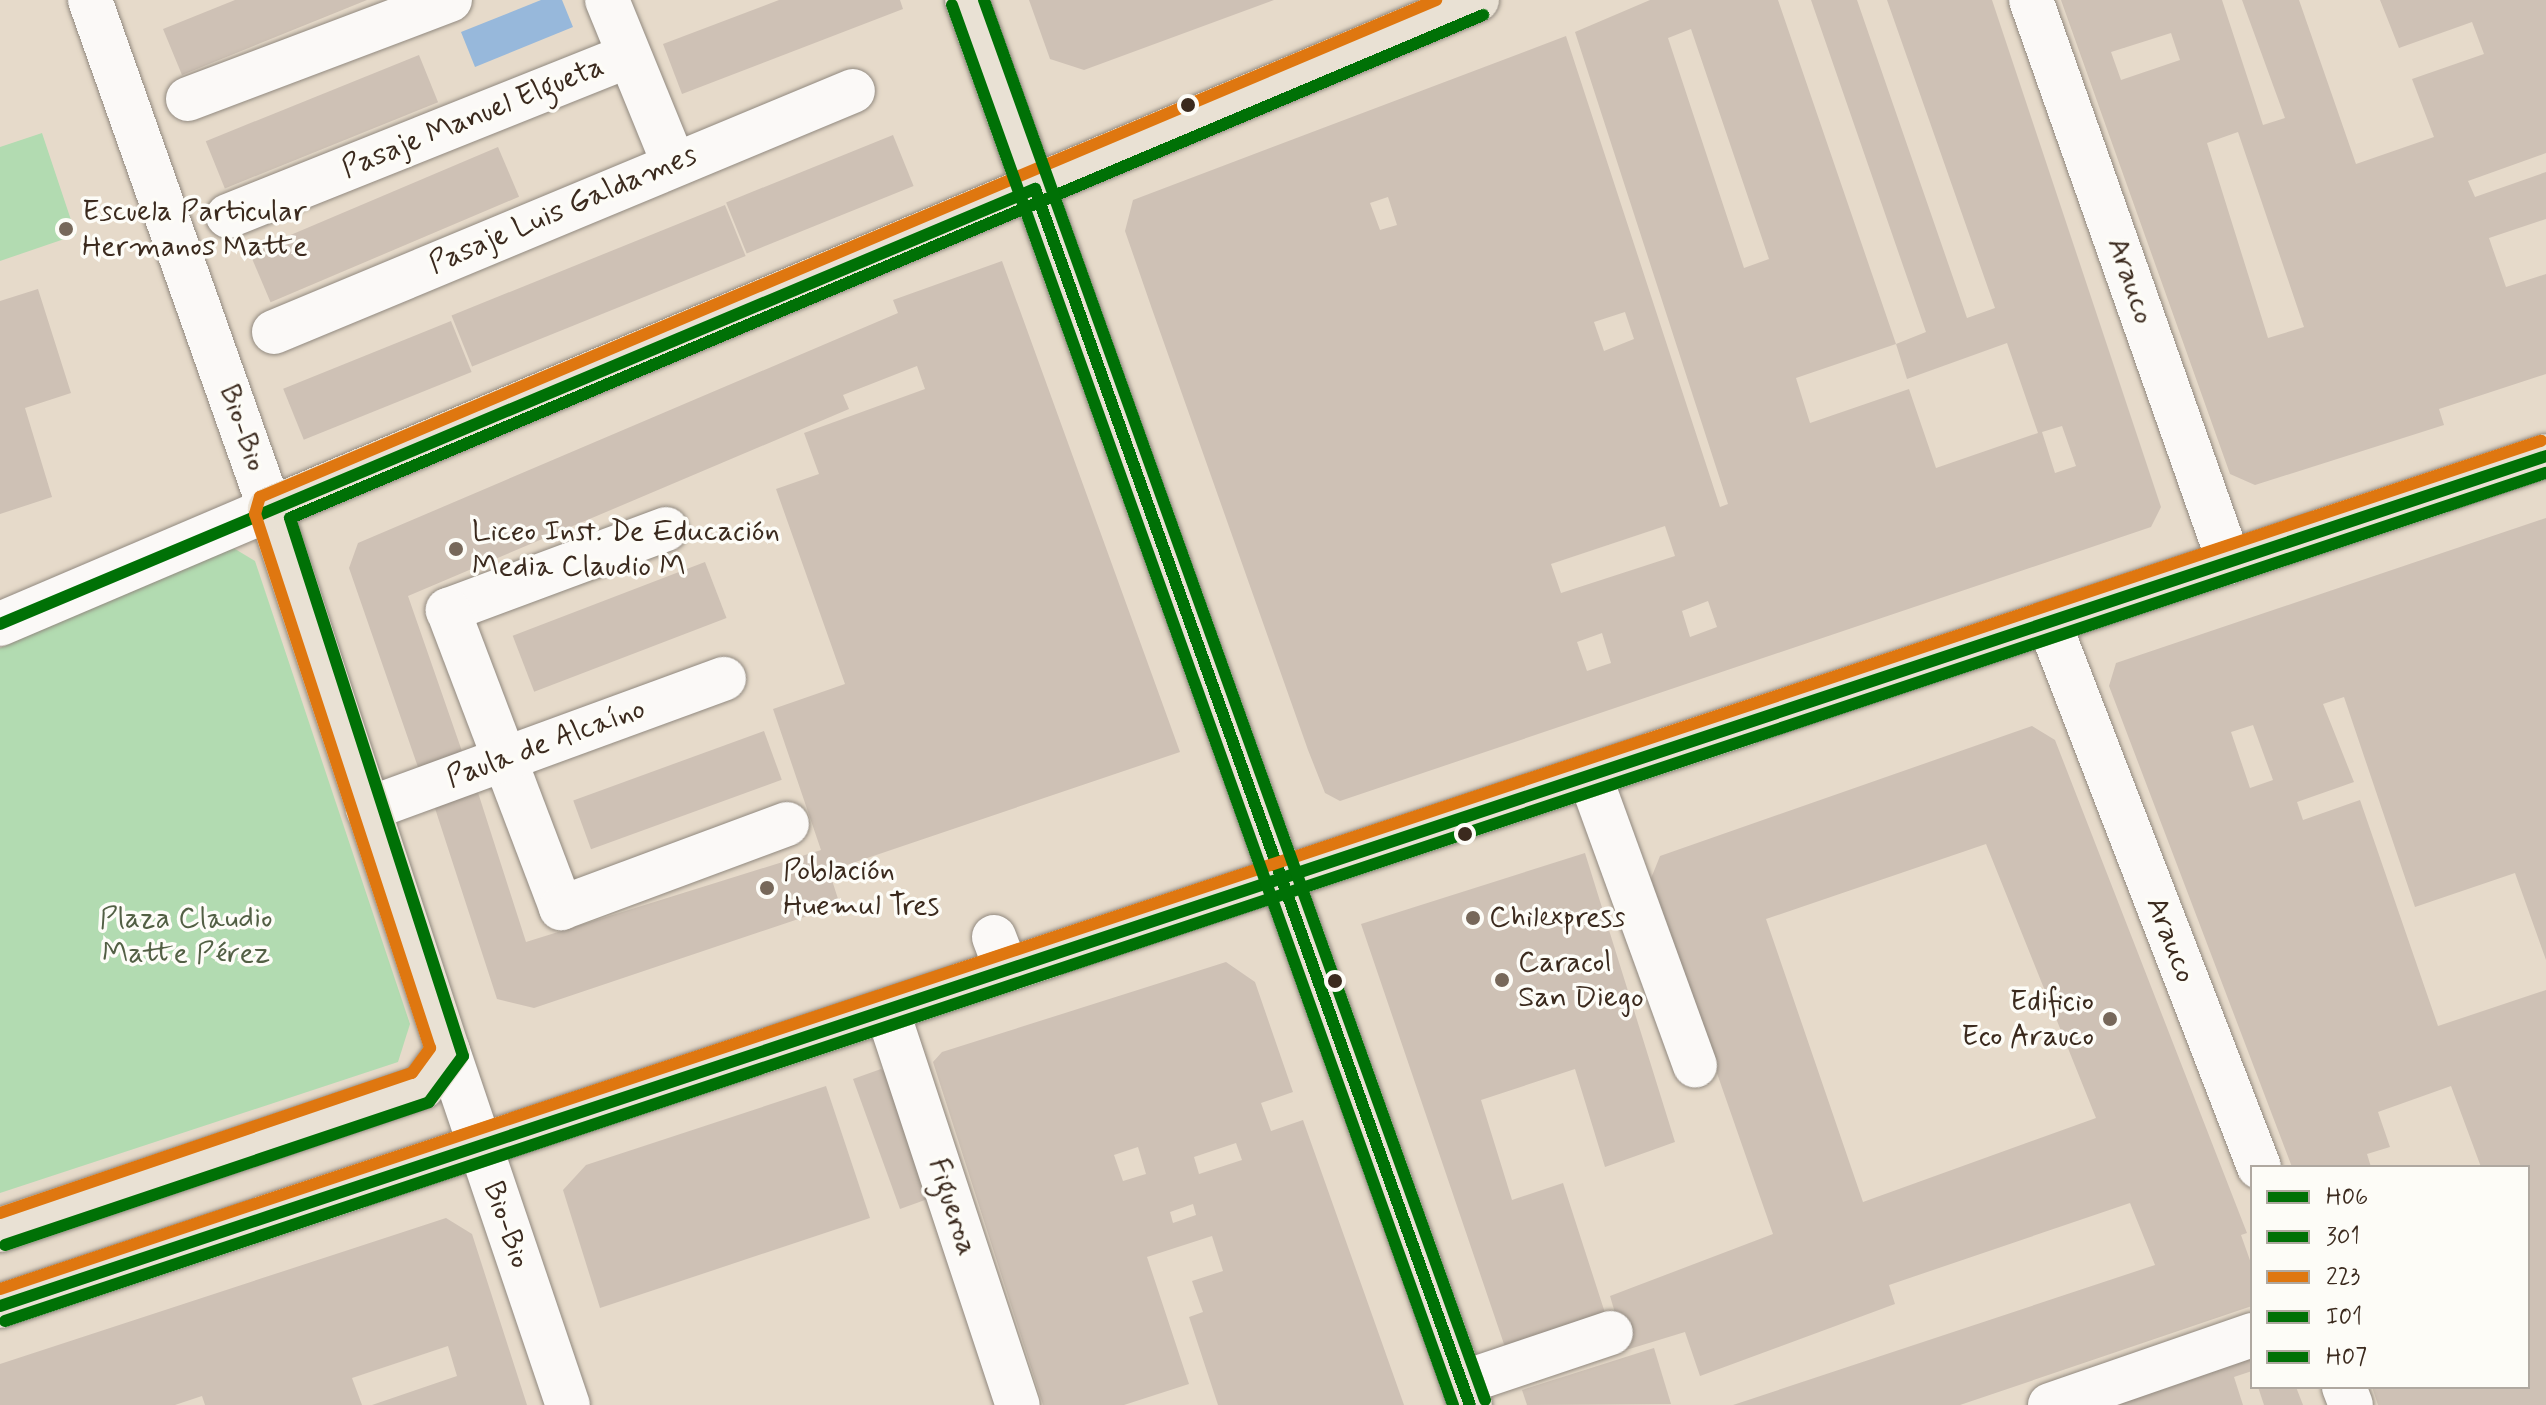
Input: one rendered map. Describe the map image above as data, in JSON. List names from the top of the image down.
{
  "streets": {
    "main road": ["Bio-Bio"],
    "street": [
      "Pasaje Manuel Elgueta",
      "Pasaje Luis Galdames",
      "Arauco",
      "Paula de Alcaíno",
      "Figueroa"
    ]
  },
  "crossings": [
    ["Bio-Bio", "Paula de Alcaíno"]
  ],
  "parks": ["Plaza Claudio Matte Pérez"],
  "places": [
    "Escuela Particular Hermanos Matte",
    "Liceo Inst. De Educación Media Claudio M",
    "Población Huemul Tres",
    "Chilexpress",
    "Caracol San Diego",
    "Edificio Eco Arauco"
  ],
  "lines": [
    "transit line 223",
    "transit line H07",
    "transit line I01",
    "transit line 301",
    "transit line H06"
  ],
  "legend": [
    "H06",
    "301",
    "223",
    "I01",
    "H07"
  ]
}
